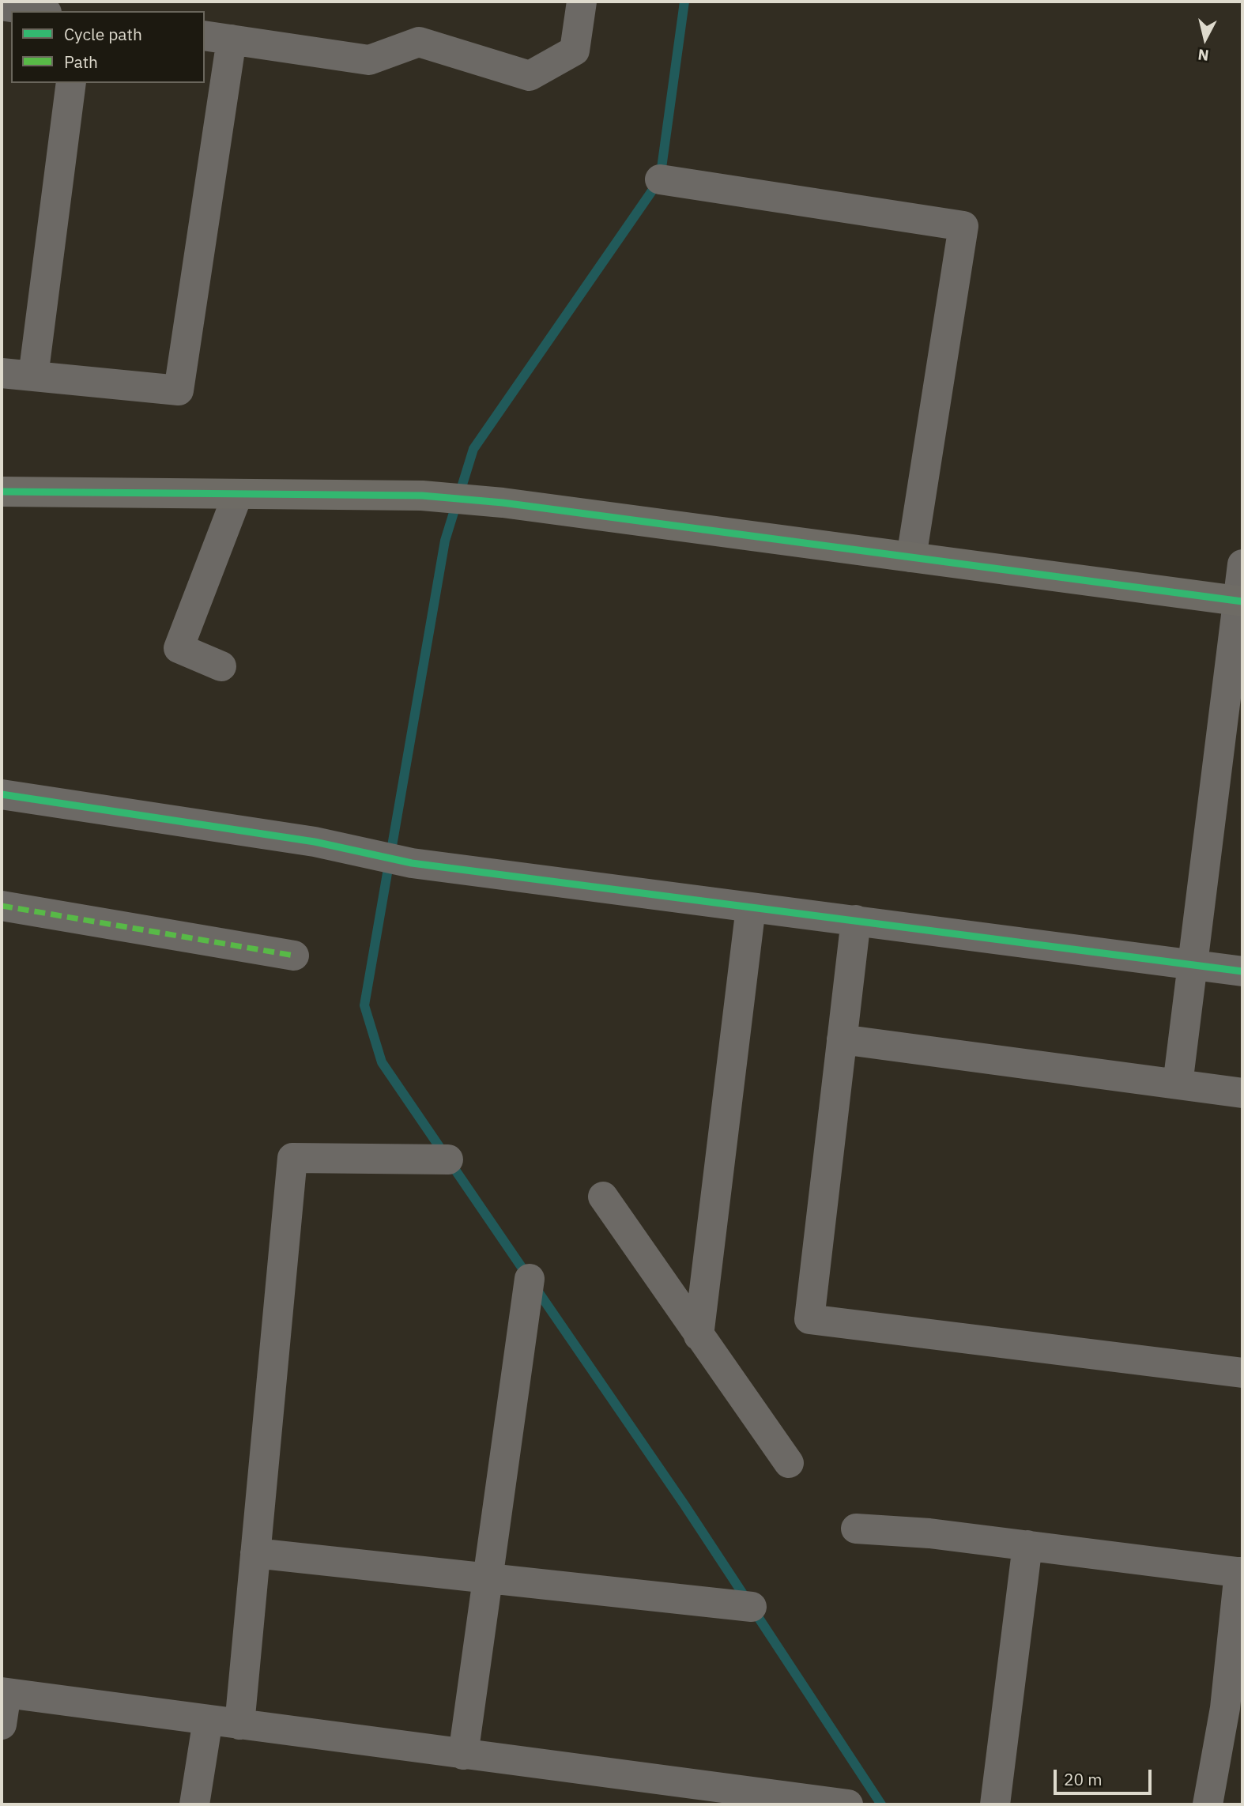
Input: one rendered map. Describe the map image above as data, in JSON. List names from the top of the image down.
{
  "legend": ["Cycle path", "Path"],
  "scale_bar": "20 m",
  "north": "bottom"
}
